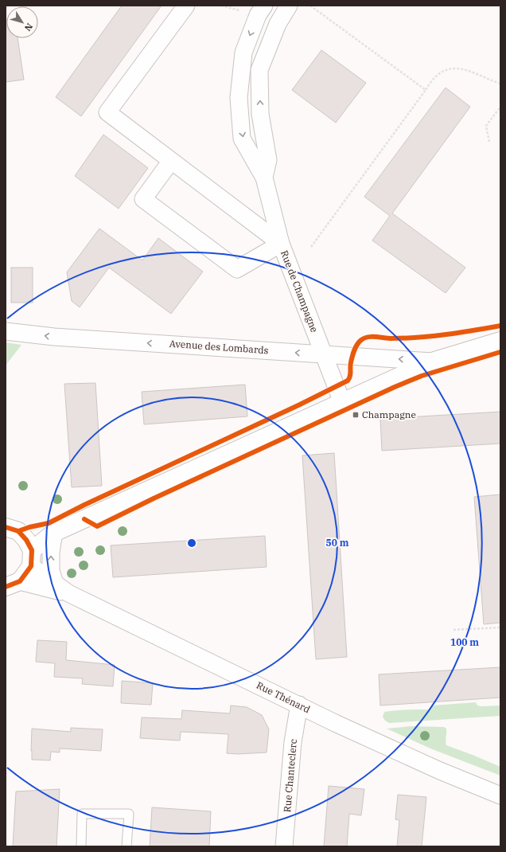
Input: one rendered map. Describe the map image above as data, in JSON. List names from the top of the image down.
{
  "streets": {
    "street": [
      "Rue de Champagne",
      "Avenue des Lombards",
      "Rue Thénard",
      "Rue Chanteclerc"
    ]
  },
  "crossings": [
    ["Rue de Champagne", "Avenue des Lombards"],
    ["Avenue des Lombards", "Rue Thénard"],
    ["Rue Thénard", "Rue Chanteclerc"]
  ],
  "one_way": ["Avenue des Lombards"],
  "places": {
    "transit": ["Champagne"]
  },
  "north": "bottom right",
  "rings": ["50 m", "100 m"]
}
